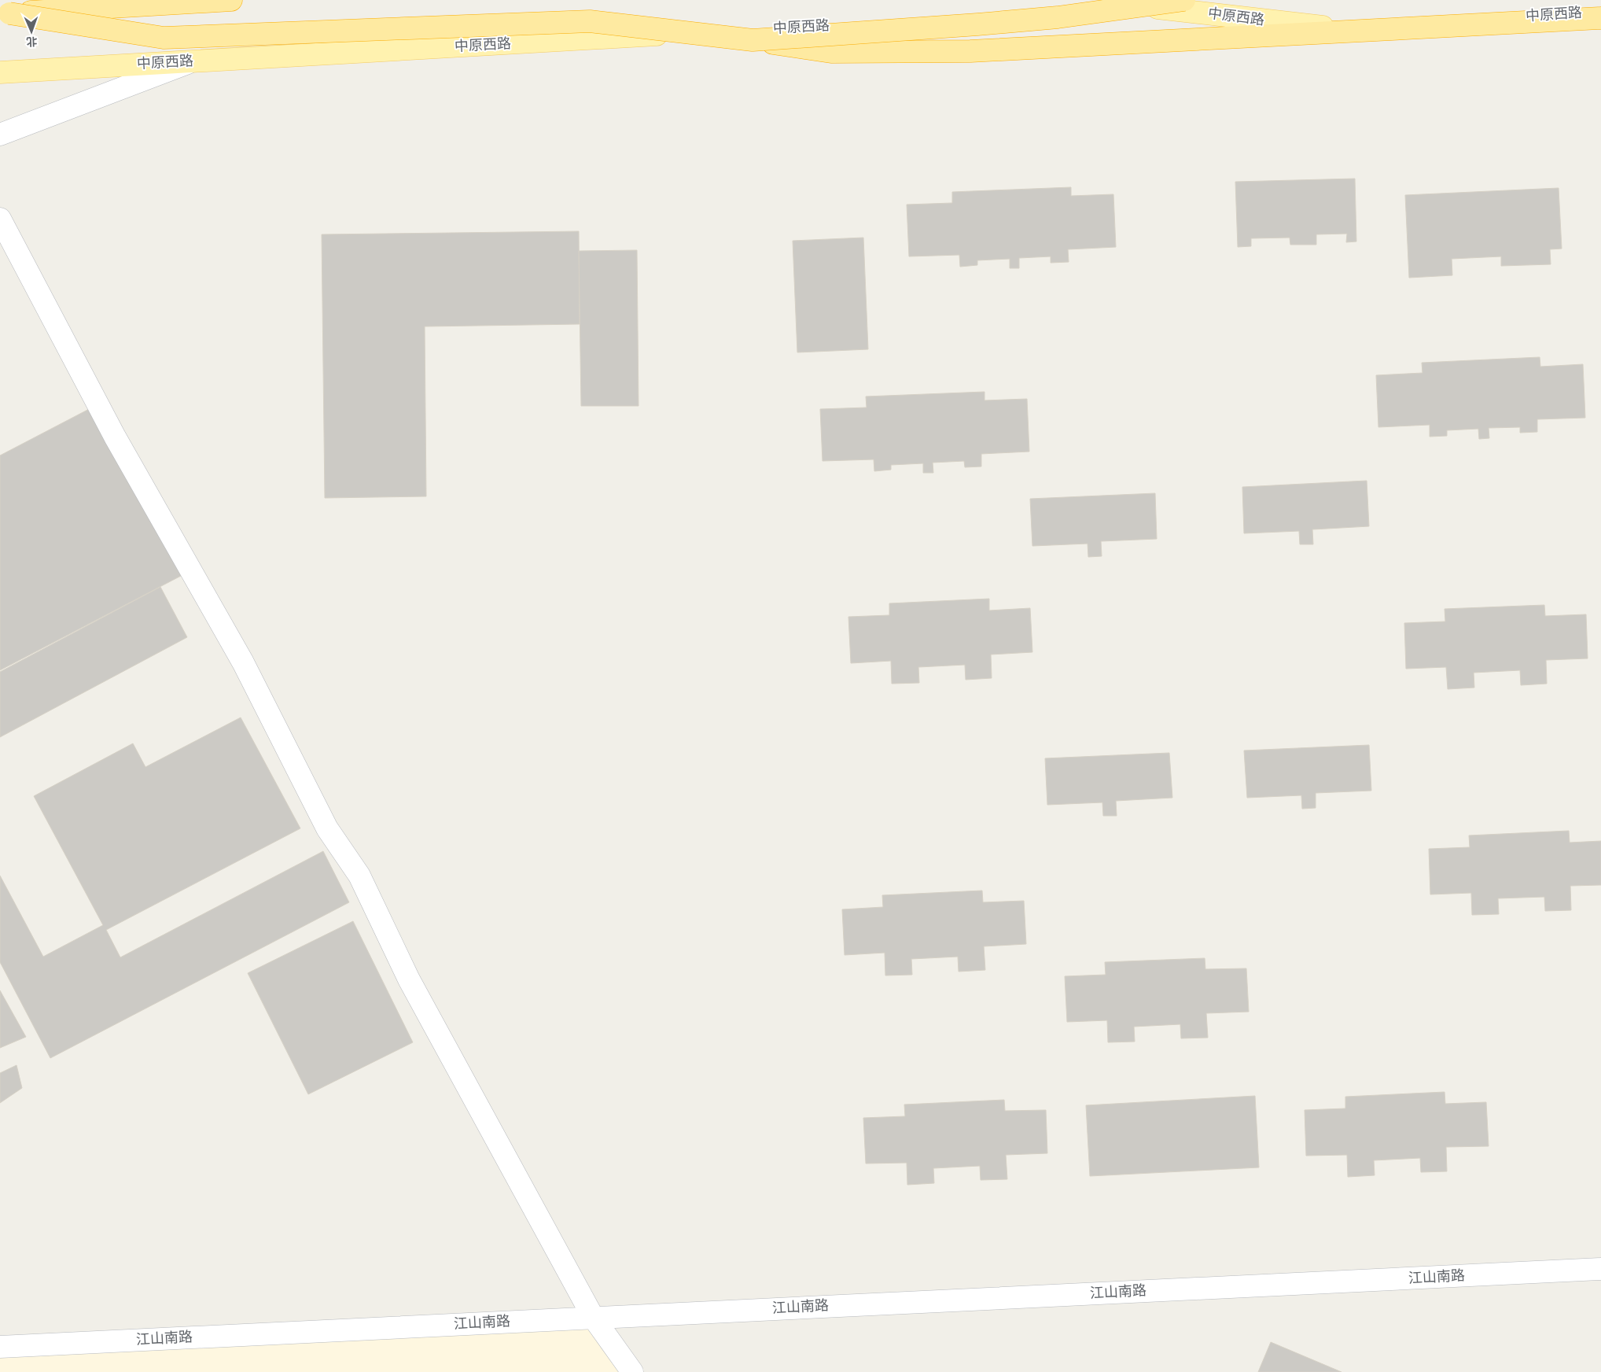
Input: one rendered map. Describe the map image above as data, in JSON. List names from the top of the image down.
{
  "streets": {
    "main road": ["中原西路"],
    "street": ["江山南路"]
  },
  "north": "bottom"
}
